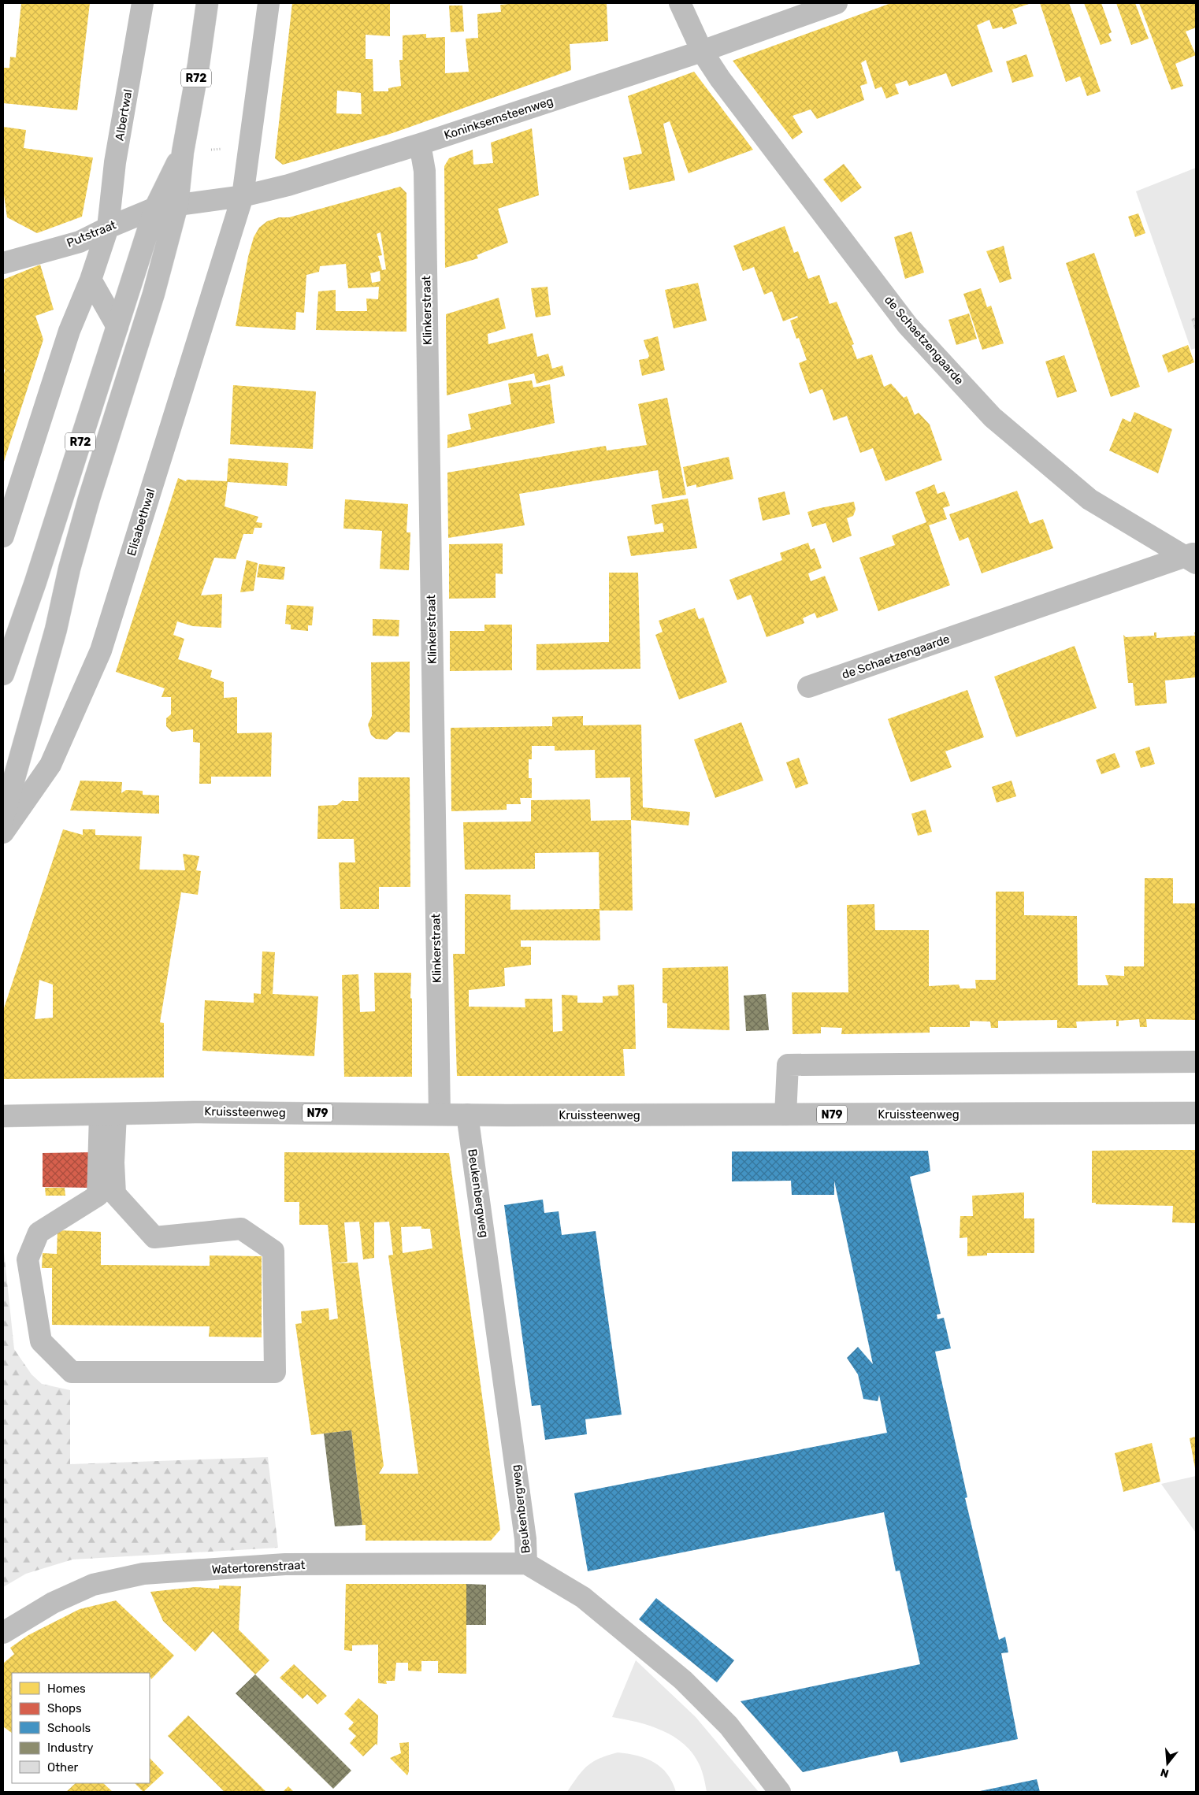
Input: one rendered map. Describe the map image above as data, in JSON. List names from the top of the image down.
{
  "streets": {
    "street": [
      "R72",
      "Albertwal",
      "Koninksemsteenweg",
      "Putstraat",
      "Klinkerstraat",
      "de Schaetzengaarde",
      "Elisabethwal",
      "Kruissteenweg",
      "N79",
      "Beukenbergweg",
      "Watertorenstraat"
    ]
  },
  "crossings": [
    ["R72", "Koninksemsteenweg"],
    ["R72", "Putstraat"],
    ["Albertwal", "Putstraat"],
    ["Koninksemsteenweg", "Putstraat"],
    ["Koninksemsteenweg", "Klinkerstraat"],
    ["Koninksemsteenweg", "de Schaetzengaarde"],
    ["Koninksemsteenweg", "Elisabethwal"],
    ["Klinkerstraat", "Kruissteenweg"],
    ["Kruissteenweg", "Beukenbergweg"],
    ["Beukenbergweg", "Watertorenstraat"]
  ],
  "legend": [
    "Homes",
    "Shops",
    "Schools",
    "Industry",
    "Other"
  ],
  "north": "bottom"
}
